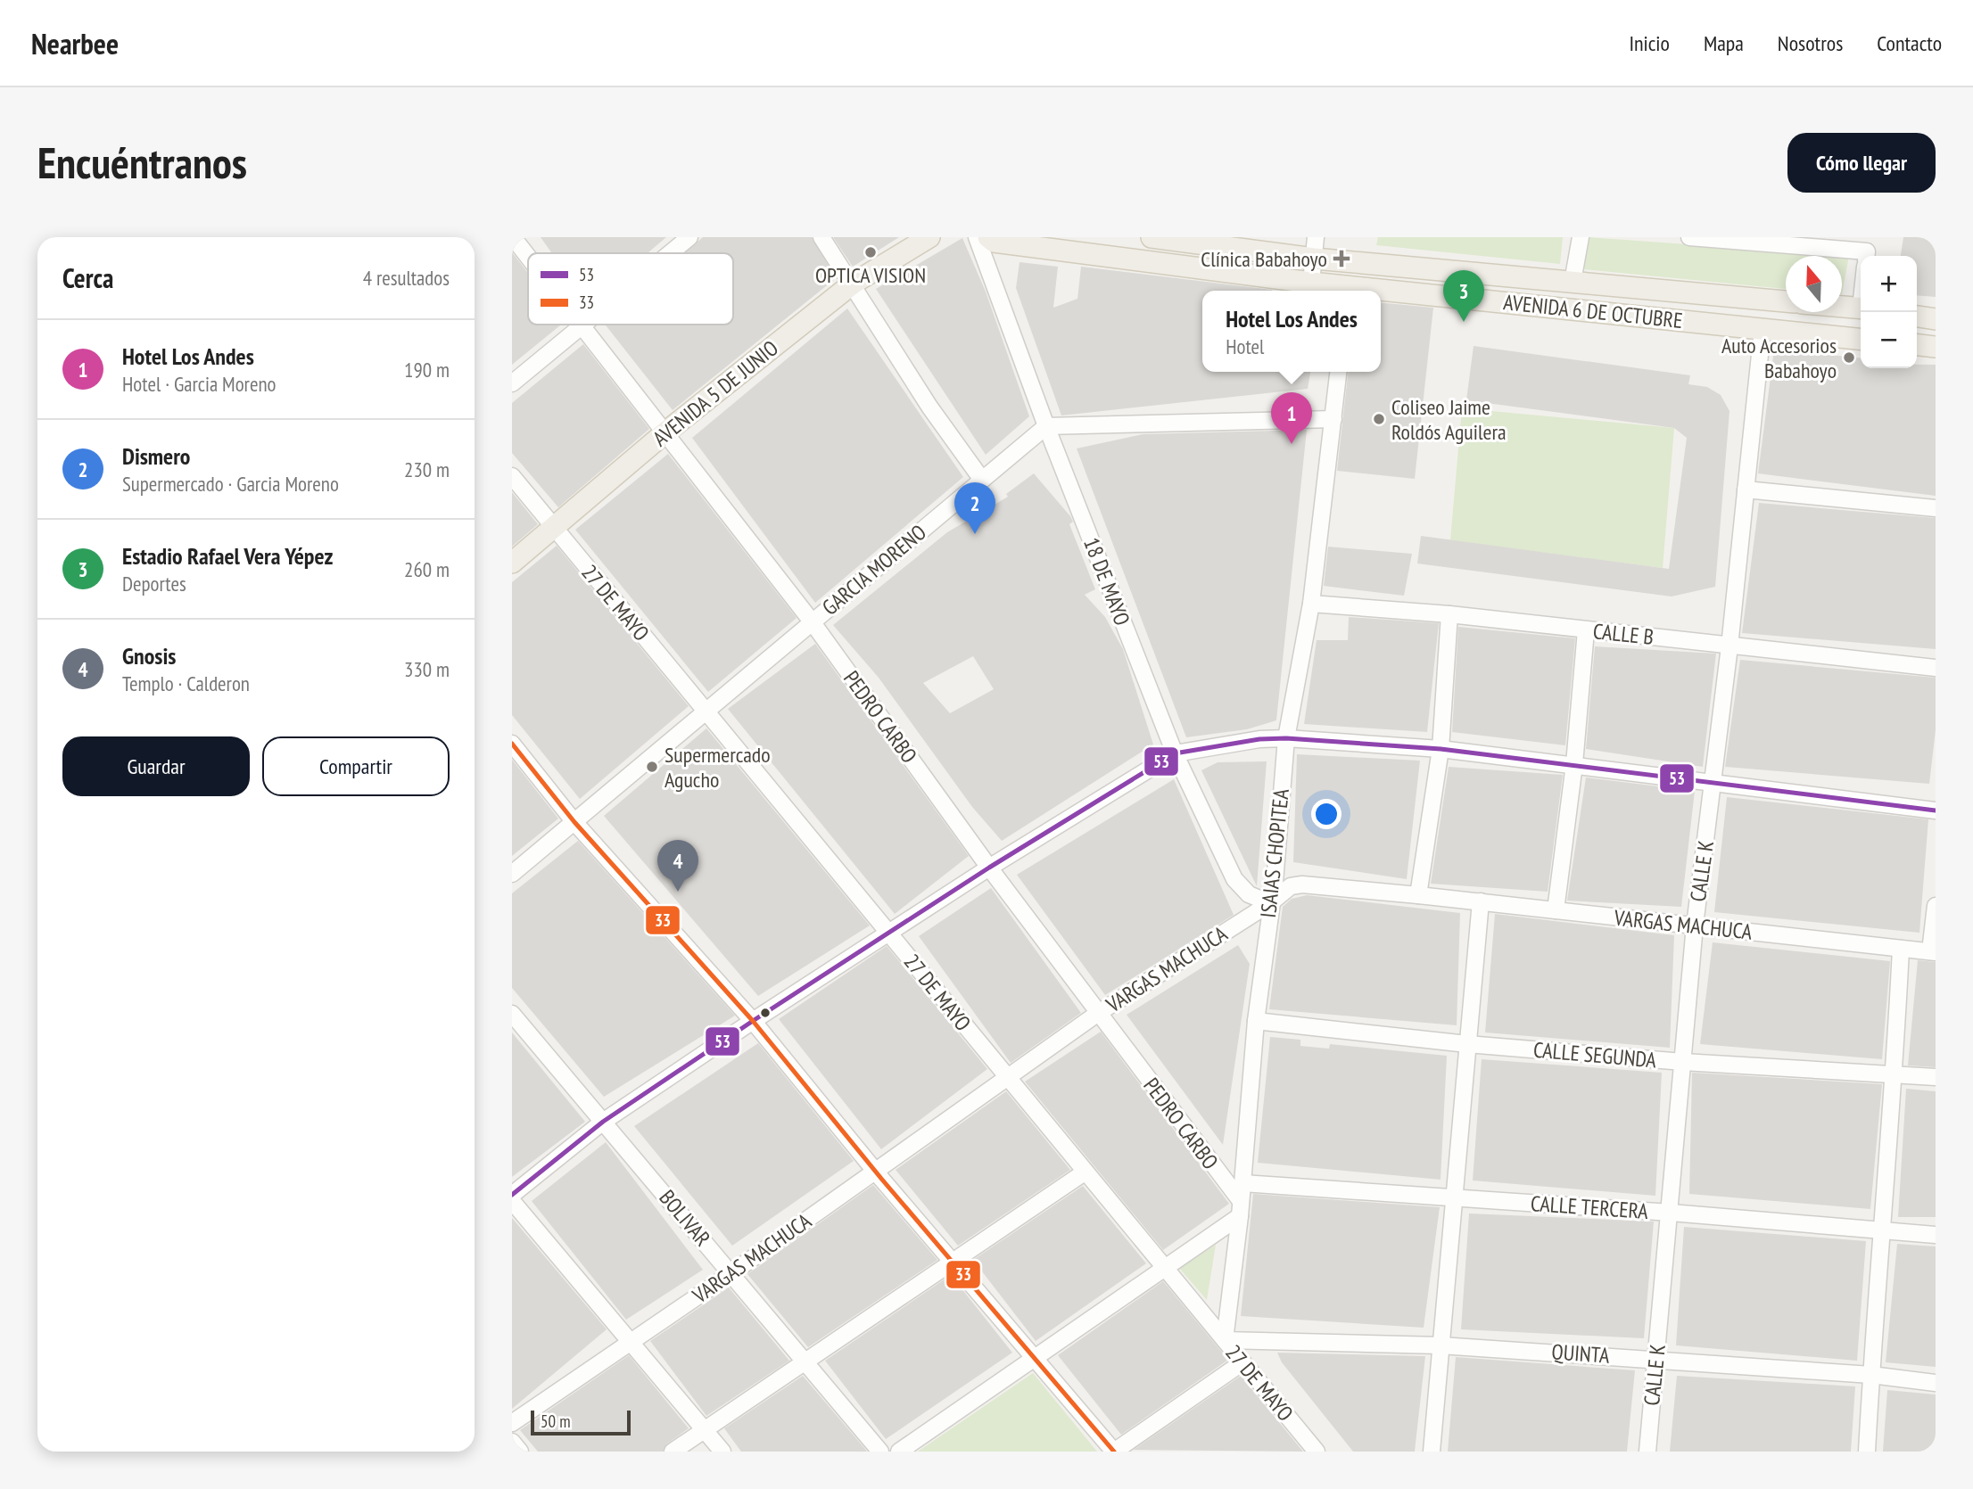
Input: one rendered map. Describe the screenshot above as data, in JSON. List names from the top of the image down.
{
  "streets": {
    "main road": ["AVENIDA 6 DE OCTUBRE", "AVENIDA 5 DE JUNIO"],
    "street": [
      "GARCIA MORENO",
      "18 DE MAYO",
      "27 DE MAYO",
      "CALLE B",
      "PEDRO CARBO",
      "ISAIAS CHOPITEA",
      "CALLE K",
      "VARGAS MACHUCA",
      "CALLE SEGUNDA",
      "CALLE TERCERA",
      "BOLIVAR",
      "QUINTA"
    ]
  },
  "crossings": [
    ["AVENIDA 6 DE OCTUBRE", "CALLE K"],
    ["AVENIDA 5 DE JUNIO", "27 DE MAYO"],
    ["AVENIDA 5 DE JUNIO", "PEDRO CARBO"],
    ["GARCIA MORENO", "18 DE MAYO"],
    ["GARCIA MORENO", "27 DE MAYO"],
    ["GARCIA MORENO", "PEDRO CARBO"],
    ["18 DE MAYO", "ISAIAS CHOPITEA"],
    ["18 DE MAYO", "VARGAS MACHUCA"],
    ["27 DE MAYO", "ISAIAS CHOPITEA"],
    ["27 DE MAYO", "VARGAS MACHUCA"],
    ["27 DE MAYO", "QUINTA"],
    ["CALLE B", "ISAIAS CHOPITEA"],
    ["CALLE B", "CALLE K"],
    ["PEDRO CARBO", "ISAIAS CHOPITEA"],
    ["PEDRO CARBO", "VARGAS MACHUCA"],
    ["ISAIAS CHOPITEA", "VARGAS MACHUCA"],
    ["ISAIAS CHOPITEA", "CALLE SEGUNDA"],
    ["ISAIAS CHOPITEA", "CALLE TERCERA"],
    ["ISAIAS CHOPITEA", "QUINTA"],
    ["CALLE K", "VARGAS MACHUCA"],
    ["CALLE K", "CALLE SEGUNDA"],
    ["CALLE K", "CALLE TERCERA"],
    ["CALLE K", "QUINTA"],
    ["VARGAS MACHUCA", "BOLIVAR"]
  ],
  "places": {
    "other": [
      "OPTICA VISION",
      "Auto Accesorios Babahoyo",
      "Coliseo Jaime Roldós Aguilera",
      "Supermercado Agucho"
    ],
    "health": ["Clínica Babahoyo"]
  },
  "lines": ["transit line 53", "transit line 33"],
  "legend": ["53", "33"],
  "scale_bar": "50 m",
  "north": "top",
  "page": {
    "header": "Nearbee",
    "nav": [
      "Inicio",
      "Mapa",
      "Nosotros",
      "Contacto"
    ],
    "buttons": [
      "Cómo llegar",
      ["Guardar", "Compartir"]
    ],
    "title": "Encuéntranos",
    "heading": ["Cerca", "4 resultados"],
    "map_buttons": ["+", "−"],
    "pins": [
      "3",
      "1",
      "2",
      "4"
    ],
    "popup": ["Hotel Los Andes", "Hotel"],
    "list": [
      {
        "mark": "1",
        "name": "Hotel Los Andes",
        "note": "Hotel · Garcia Moreno",
        "value": "190 m"
      },
      {
        "mark": "2",
        "name": "Dismero",
        "note": "Supermercado · Garcia Moreno",
        "value": "230 m"
      },
      {
        "mark": "3",
        "name": "Estadio Rafael Vera Yépez",
        "note": "Deportes",
        "value": "260 m"
      },
      {
        "mark": "4",
        "name": "Gnosis",
        "note": "Templo · Calderon",
        "value": "330 m"
      }
    ],
    "scale": "50 m"
  }
}
